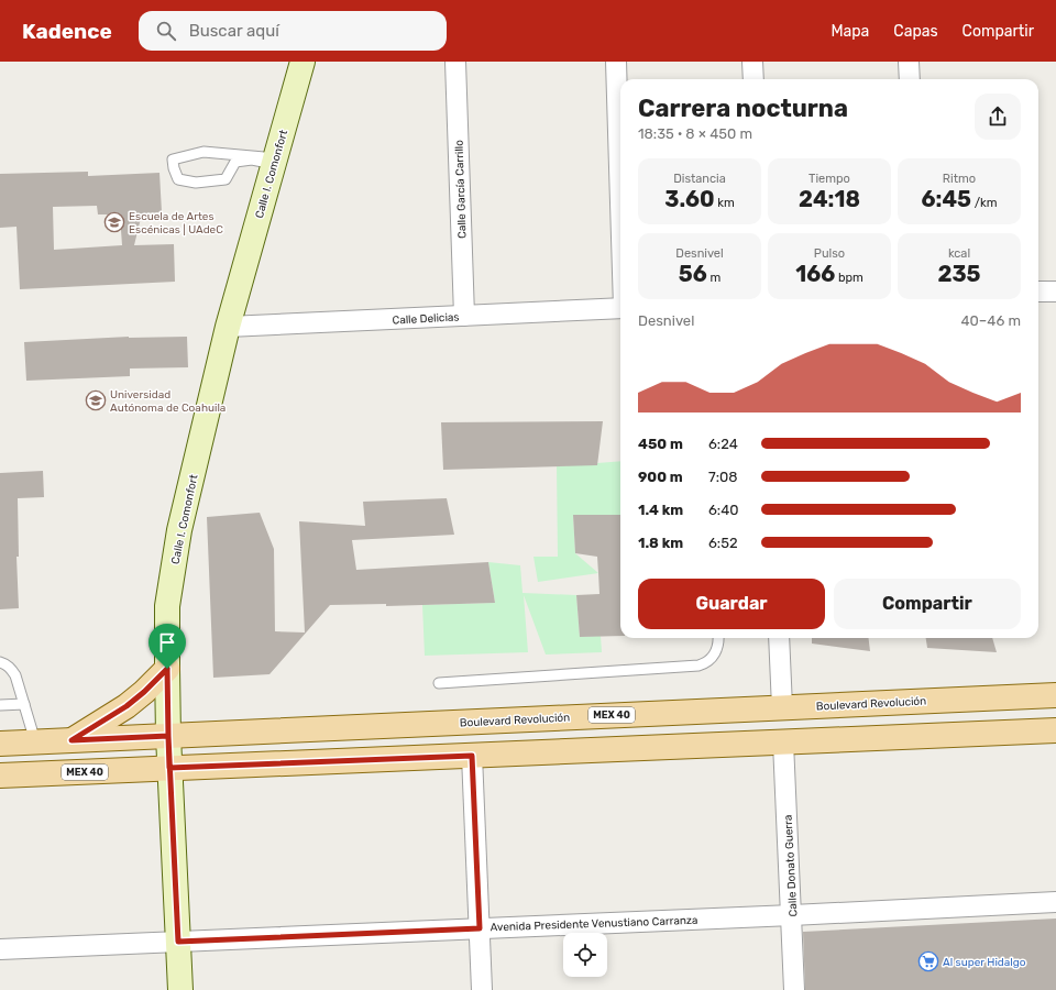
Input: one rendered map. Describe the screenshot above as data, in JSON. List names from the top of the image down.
{
  "streets": {
    "main road": ["Calle I. Comonfort", "Boulevard Revolución", "MEX 40"],
    "street": [
      "Calle García Carrillo",
      "Calle Delicias",
      "Calle Donato Guerra",
      "Avenida Presidente Venustiano Carranza"
    ]
  },
  "crossings": [
    ["Calle I. Comonfort", "Calle Delicias"],
    ["Calle I. Comonfort", "Boulevard Revolución"],
    ["Calle I. Comonfort", "MEX 40"],
    ["Calle I. Comonfort", "Avenida Presidente Venustiano Carranza"],
    ["Calle García Carrillo", "Calle Delicias"],
    ["MEX 40", "Calle Donato Guerra"],
    ["Calle Donato Guerra", "Avenida Presidente Venustiano Carranza"]
  ],
  "places": {
    "school or university": ["Escuela de Artes Escénicas | UAdeC", "Universidad Autónoma de Coahuila"],
    "supermarket": ["Al super Hidalgo"]
  },
  "page": {
    "header": "Kadence",
    "search": "Buscar aquí",
    "nav": ["Mapa", "Capas", "Compartir"],
    "heading": ["Carrera nocturna", "18:35 · 8 × 450 m"],
    "stats": [
      ["Distancia", "3.60 km"],
      ["Tiempo", "24:18"],
      ["Ritmo", "6:45 /km"],
      ["Desnivel", "56 m"],
      ["Pulso", "166 bpm"],
      ["kcal", "235"]
    ],
    "chart": ["Desnivel", "40–46 m"],
    "list": [
      {
        "name": "450 m",
        "note": "6:24"
      },
      {
        "name": "900 m",
        "note": "7:08"
      },
      {
        "name": "1.4 km",
        "note": "6:40"
      },
      {
        "name": "1.8 km",
        "note": "6:52"
      }
    ],
    "buttons": ["Guardar", "Compartir"]
  }
}
